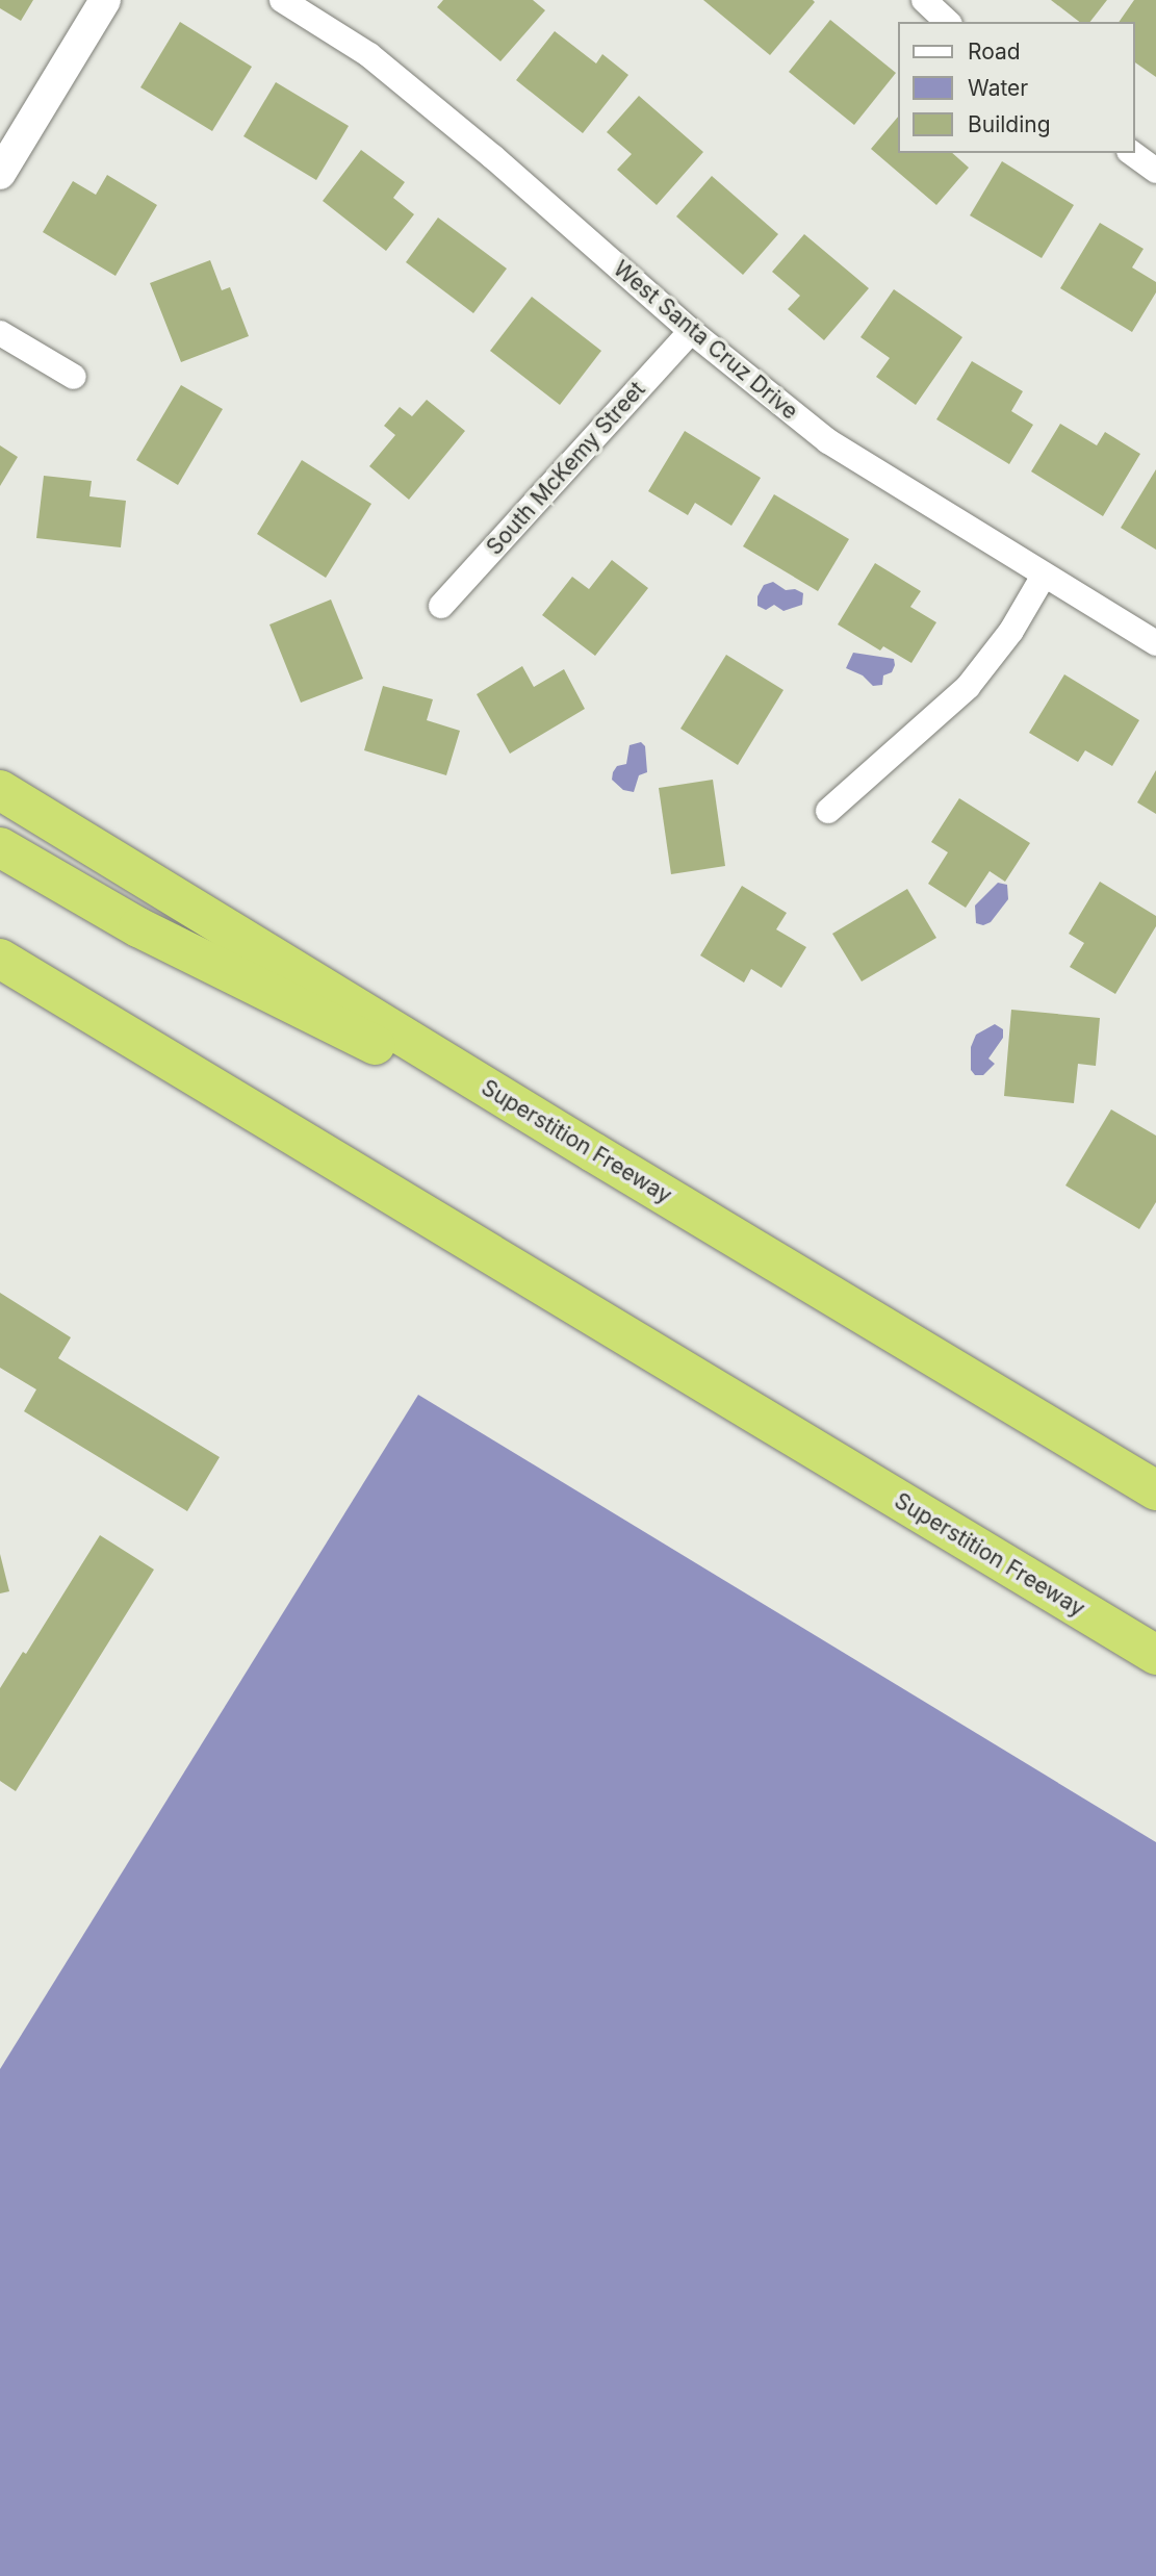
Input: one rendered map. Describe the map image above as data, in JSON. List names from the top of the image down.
{
  "streets": {
    "highway": ["Superstition Freeway"],
    "street": ["West Santa Cruz Drive", "South McKemy Street"]
  },
  "crossings": [
    ["West Santa Cruz Drive", "South McKemy Street"]
  ],
  "legend": ["Road", "Water", "Building"]
}
